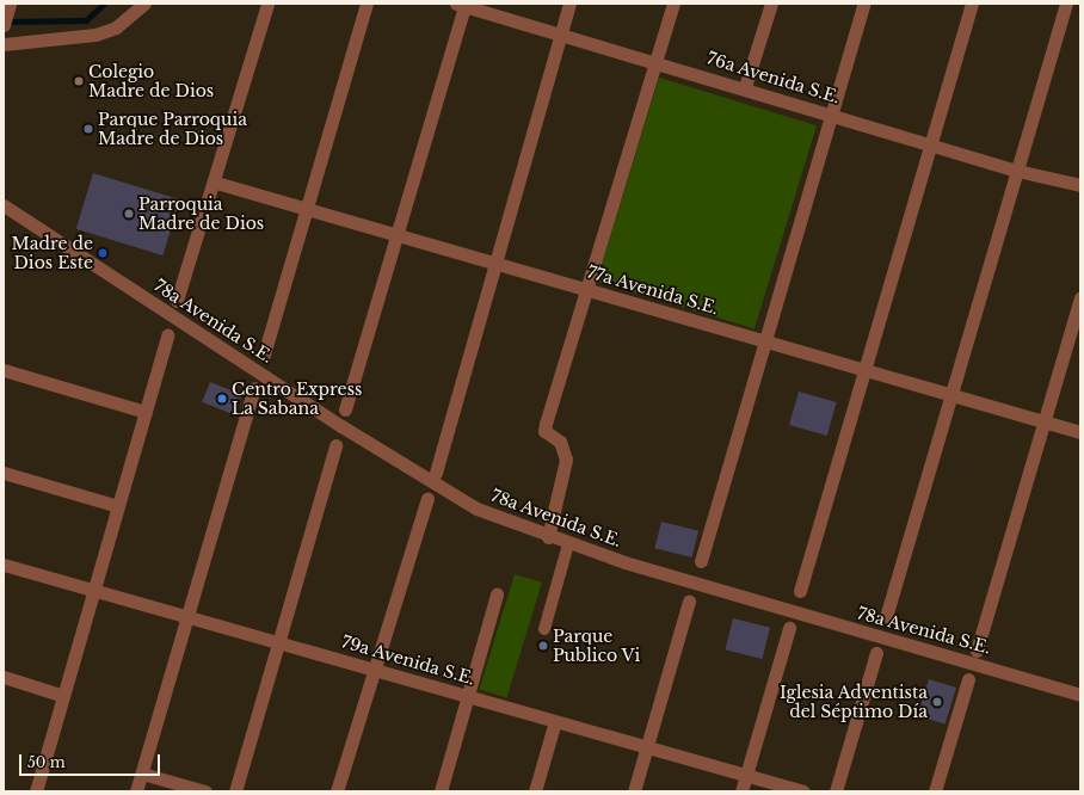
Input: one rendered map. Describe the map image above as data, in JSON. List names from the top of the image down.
{
  "streets": {
    "street": [
      "76a Avenida S.E.",
      "77a Avenida S.E.",
      "78a Avenida S.E.",
      "79a Avenida S.E."
    ]
  },
  "places": [
    "Colegio Madre de Dios",
    "Parque Parroquia Madre de Dios",
    "Parroquia Madre de Dios",
    "Madre de Dios Este",
    "Centro Express La Sabana",
    "Parque Publico Vi",
    "Iglesia Adventista del Séptimo Día"
  ],
  "scale_bar": "50 m"
}
